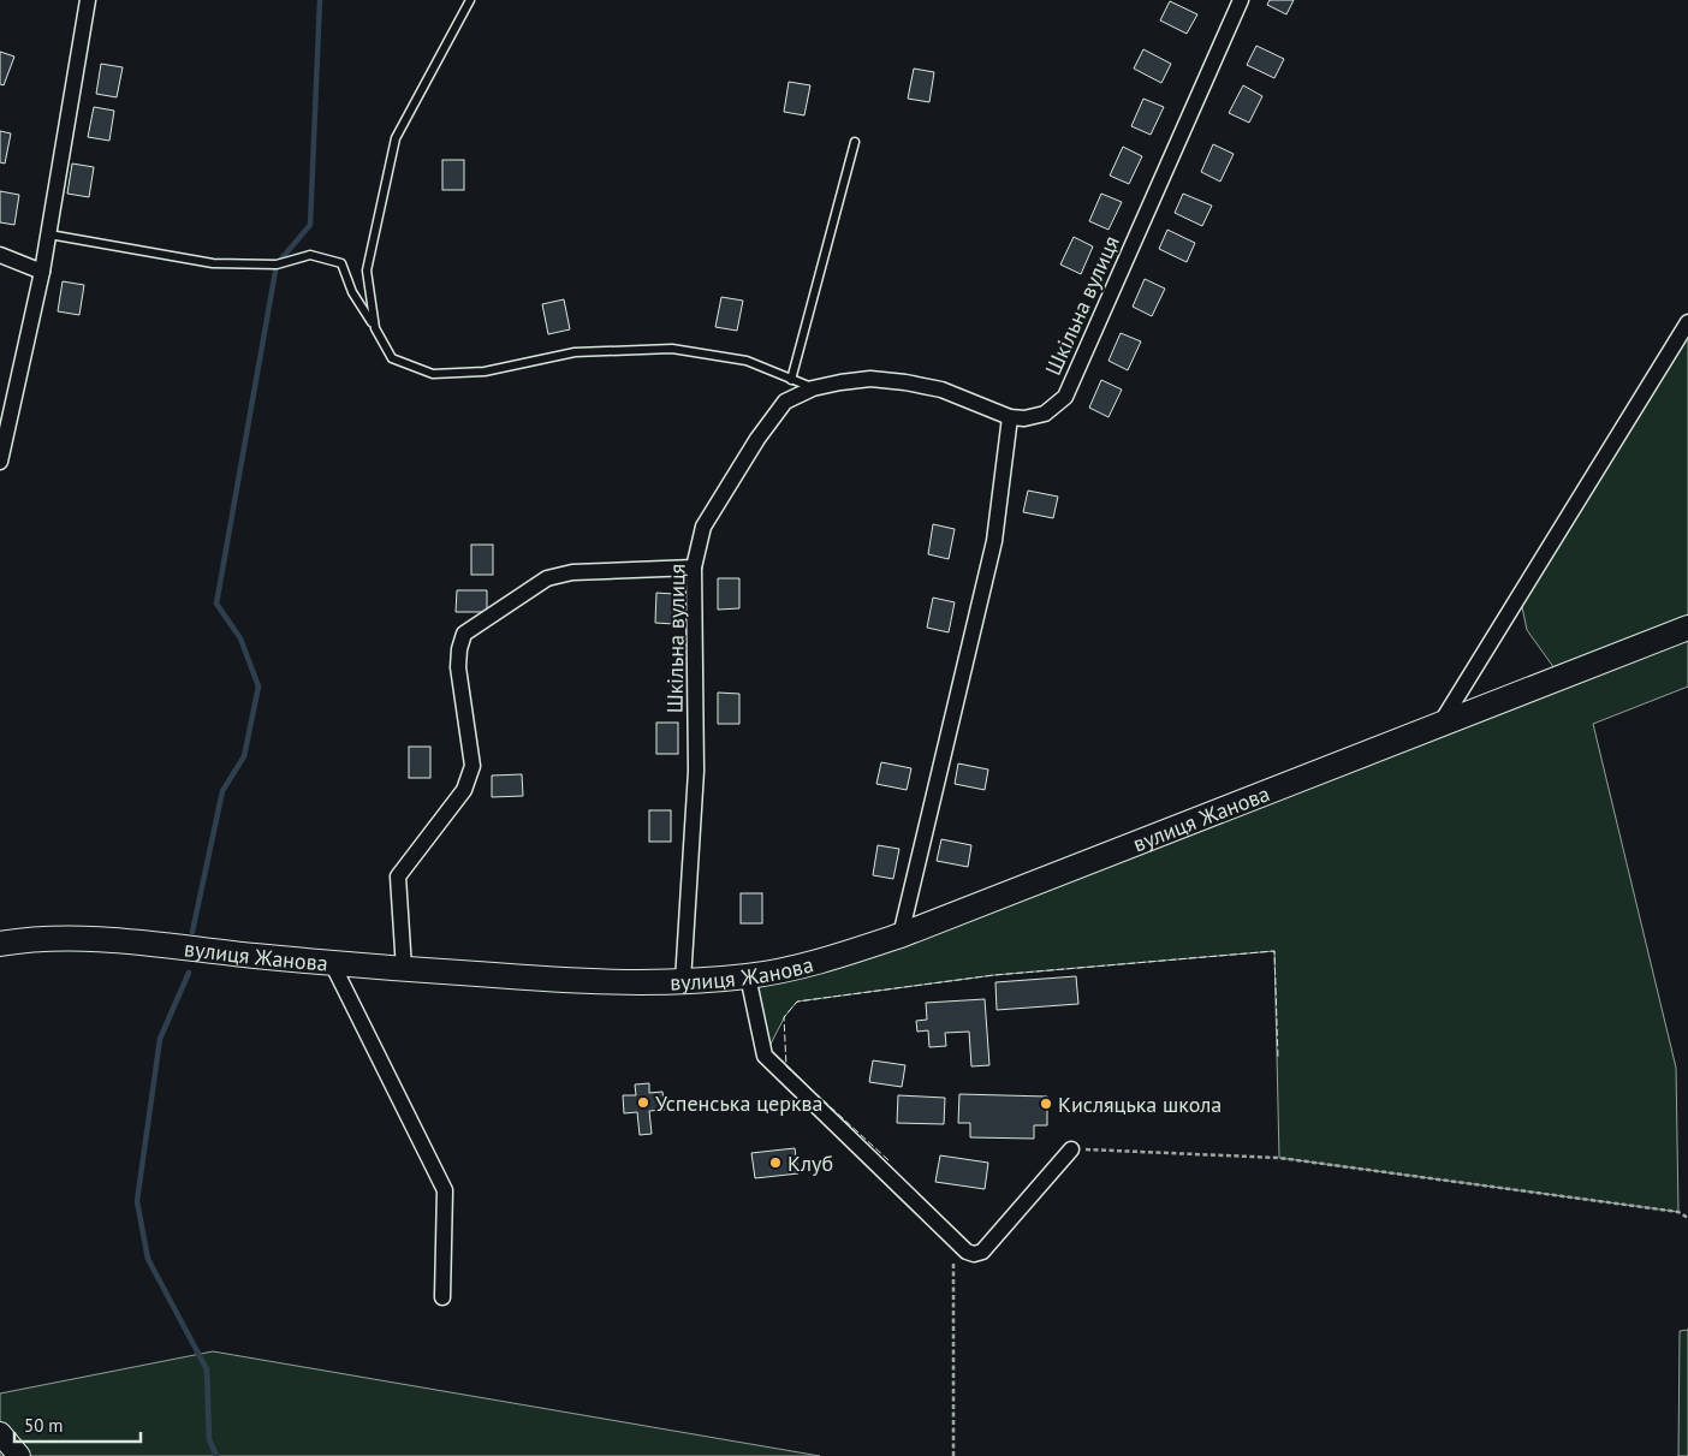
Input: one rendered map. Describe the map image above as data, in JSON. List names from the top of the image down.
{
  "streets": {
    "main road": ["вулиця Жанова"],
    "street": ["Шкільна вулиця"]
  },
  "crossings": [
    ["Шкільна вулиця", "вулиця Жанова"]
  ],
  "places": ["Успенська церква", "Кисляцька школа", "Клуб"],
  "scale_bar": "50 m"
}
